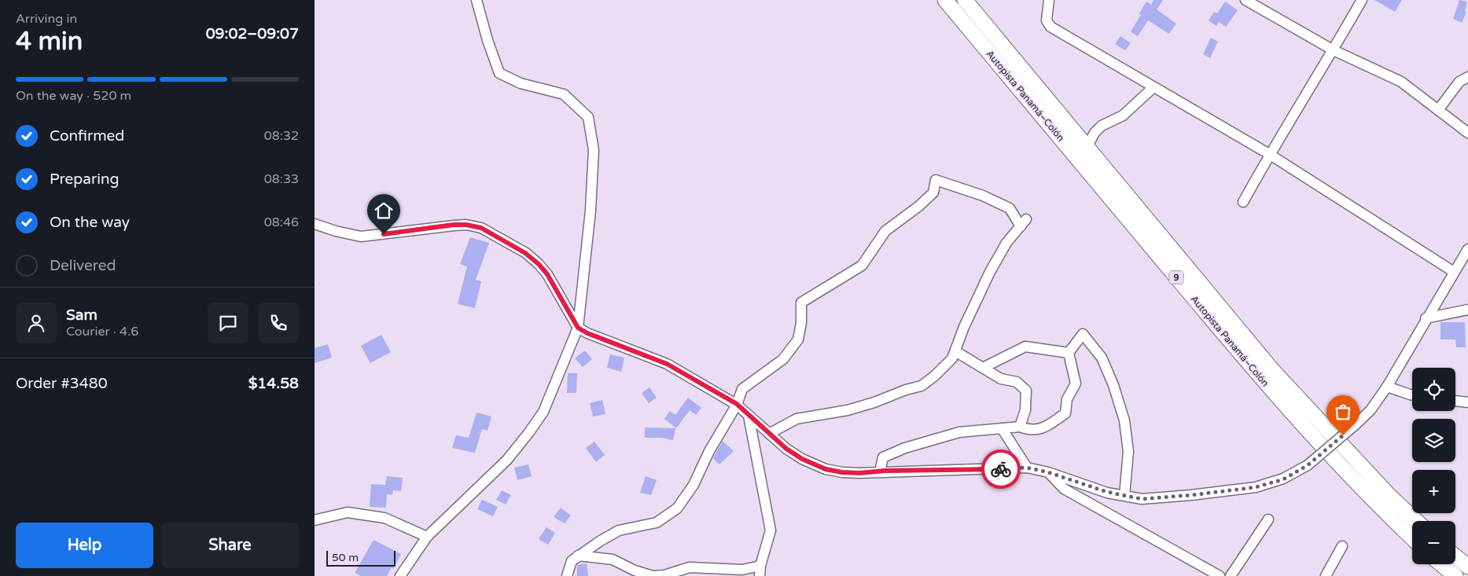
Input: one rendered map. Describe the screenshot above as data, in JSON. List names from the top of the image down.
{
  "streets": {
    "highway": ["Autopista Panamá–Colón", "9"]
  },
  "scale_bar": "50 m",
  "page": {
    "heading": ["4 min", "Arriving in", "09:02–09:07"],
    "panel": [
      "Sam",
      "Courier · 4.6",
      "Order #3480",
      "$14.58"
    ],
    "bar": "On the way · 520 m",
    "list": [
      ["Confirmed", "08:32"],
      ["Preparing", "08:33"],
      ["On the way", "08:46"],
      "Delivered"
    ],
    "map_buttons": ["+", "−"],
    "buttons": ["Help", "Share"],
    "scale": "50 m"
  }
}
